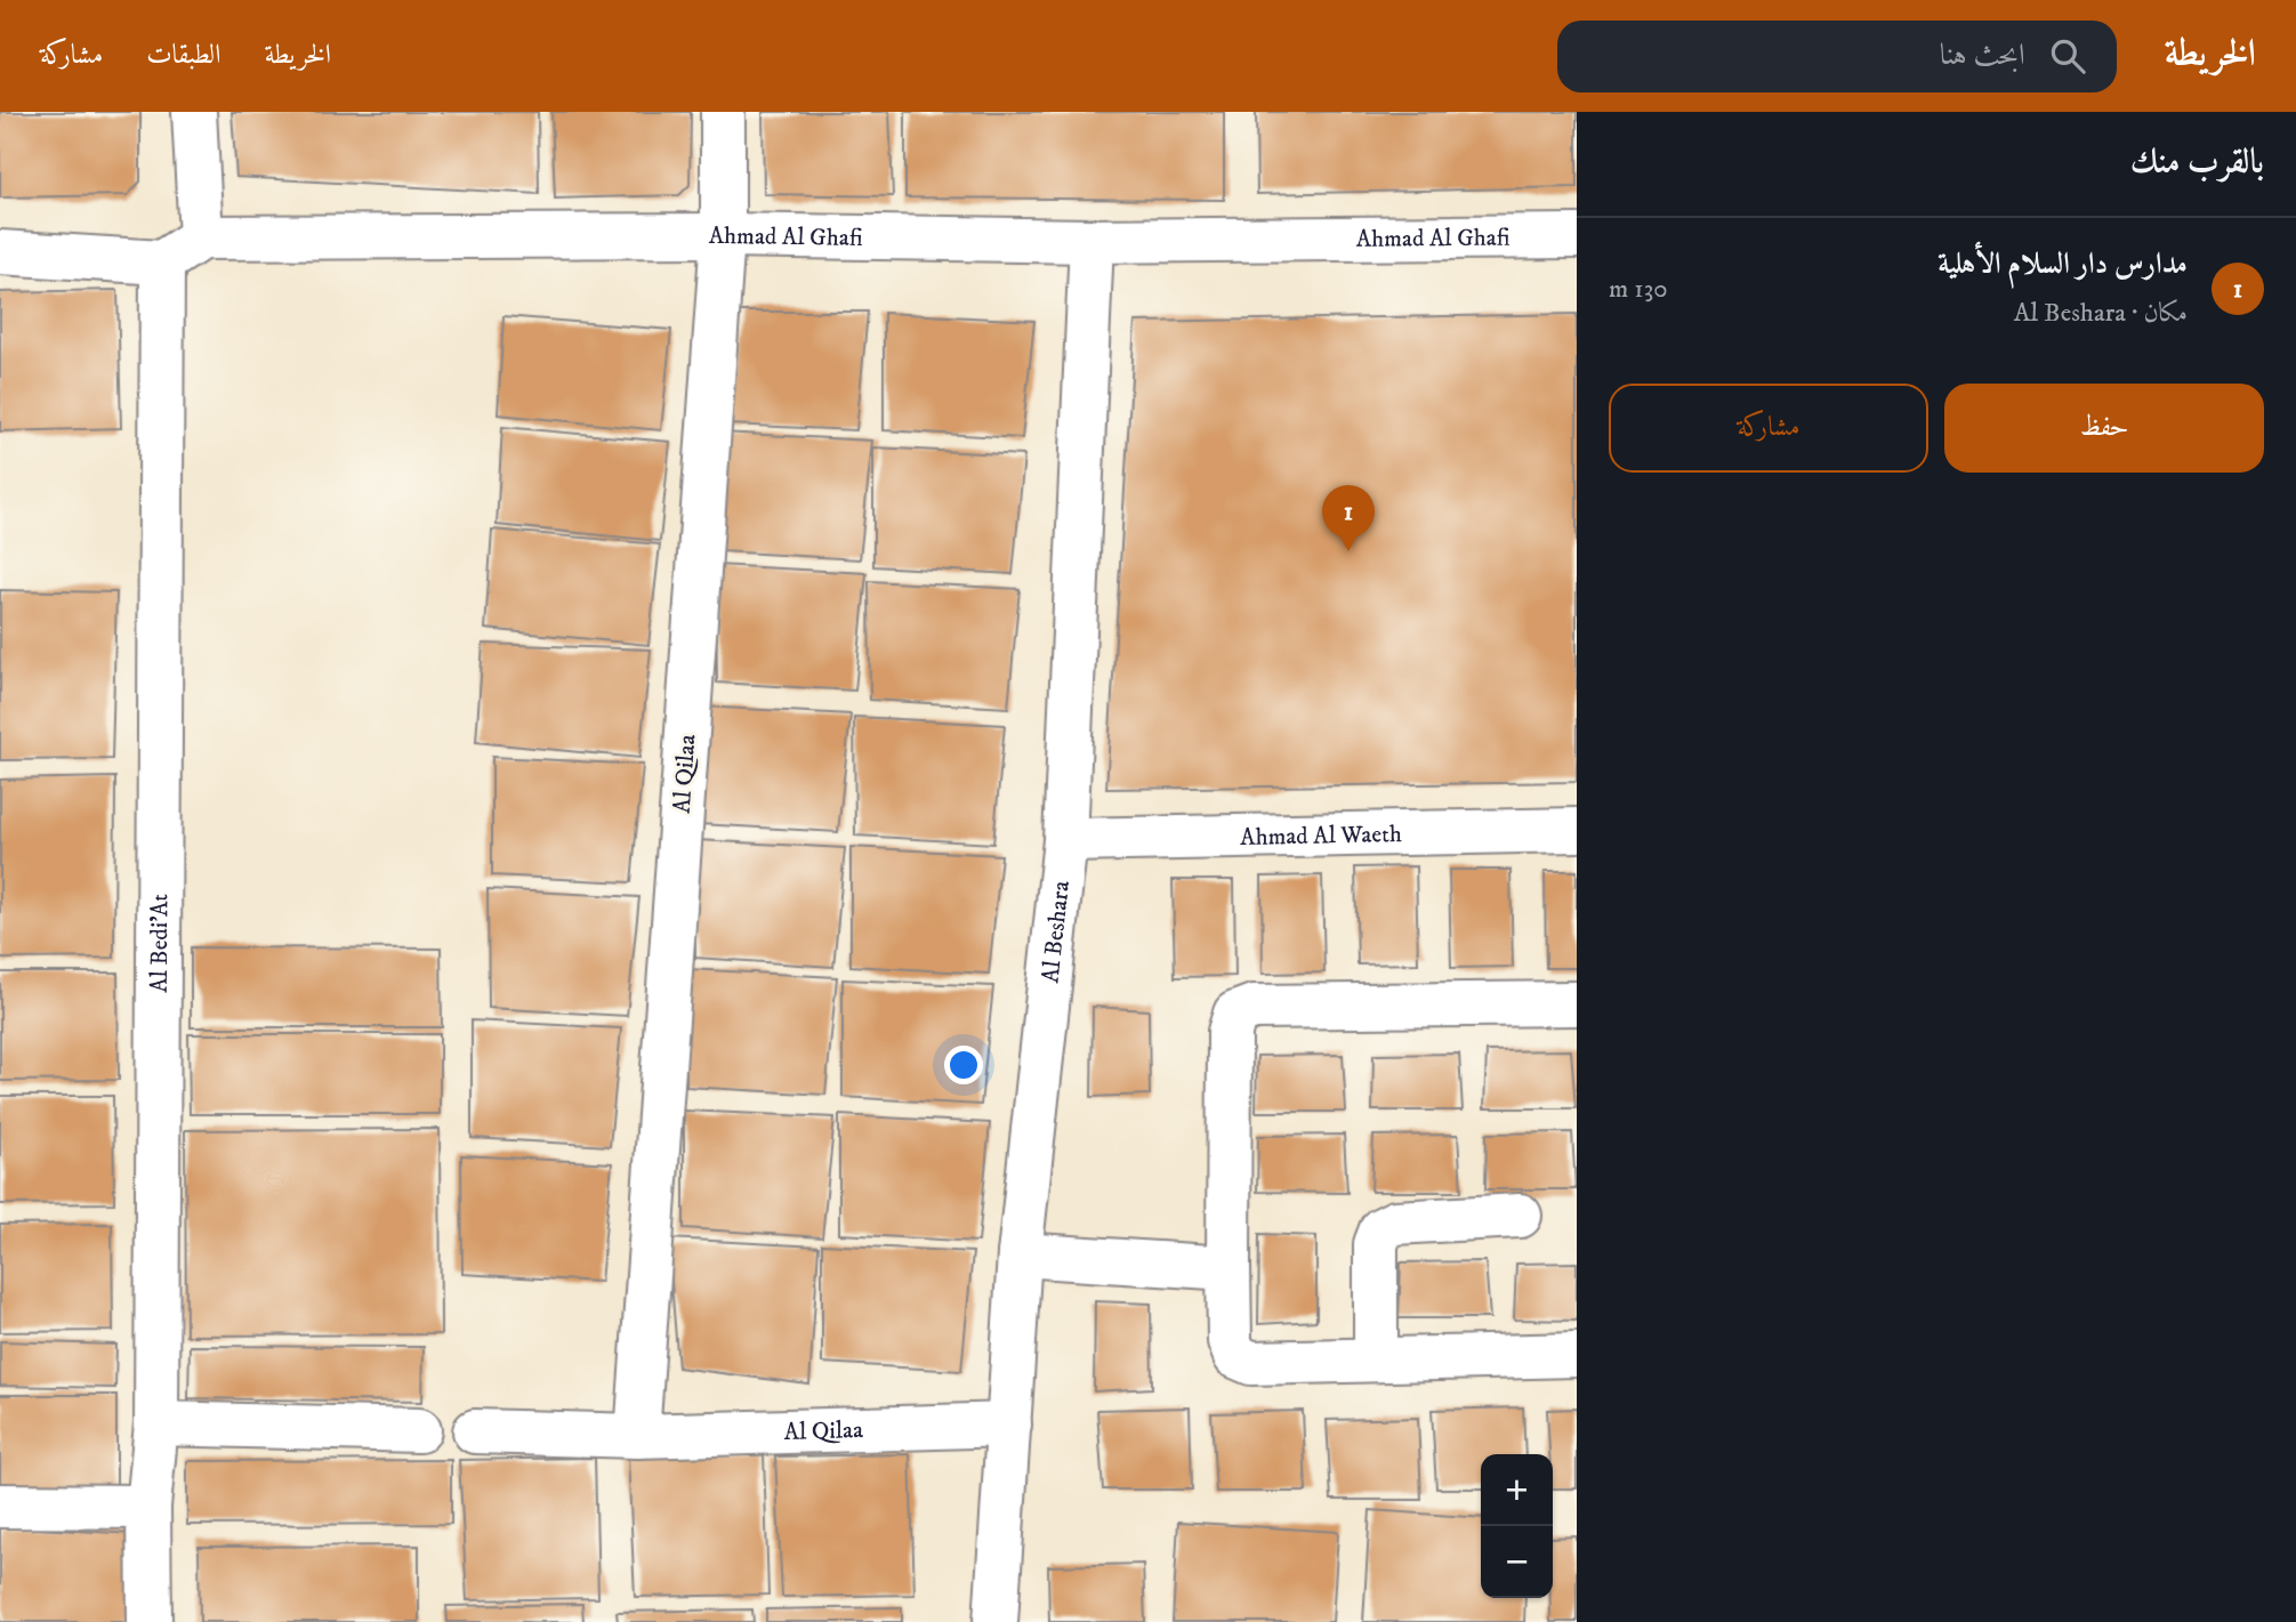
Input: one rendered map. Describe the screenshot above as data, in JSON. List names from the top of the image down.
{
  "streets": {
    "street": [
      "Ahmad Al Ghafi",
      "Al Qilaa",
      "Ahmad Al Waeth",
      "Al Beshara",
      "Al Bedi'At"
    ]
  },
  "crossings": [
    ["Ahmad Al Ghafi", "Al Qilaa"],
    ["Ahmad Al Ghafi", "Al Beshara"],
    ["Al Qilaa", "Al Beshara"],
    ["Ahmad Al Waeth", "Al Beshara"]
  ],
  "page": {
    "header": "الخريطة",
    "search": "ابحث هنا",
    "nav": ["الخريطة", "الطبقات", "مشاركة"],
    "heading": "بالقرب منك",
    "list": [
      {
        "mark": "1",
        "name": "مدارس دار السلام الأهلية",
        "note": "مكان · Al Beshara",
        "value": "130 m"
      }
    ],
    "buttons": ["حفظ", "مشاركة"],
    "pins": "1",
    "map_buttons": ["+", "−"]
  }
}
